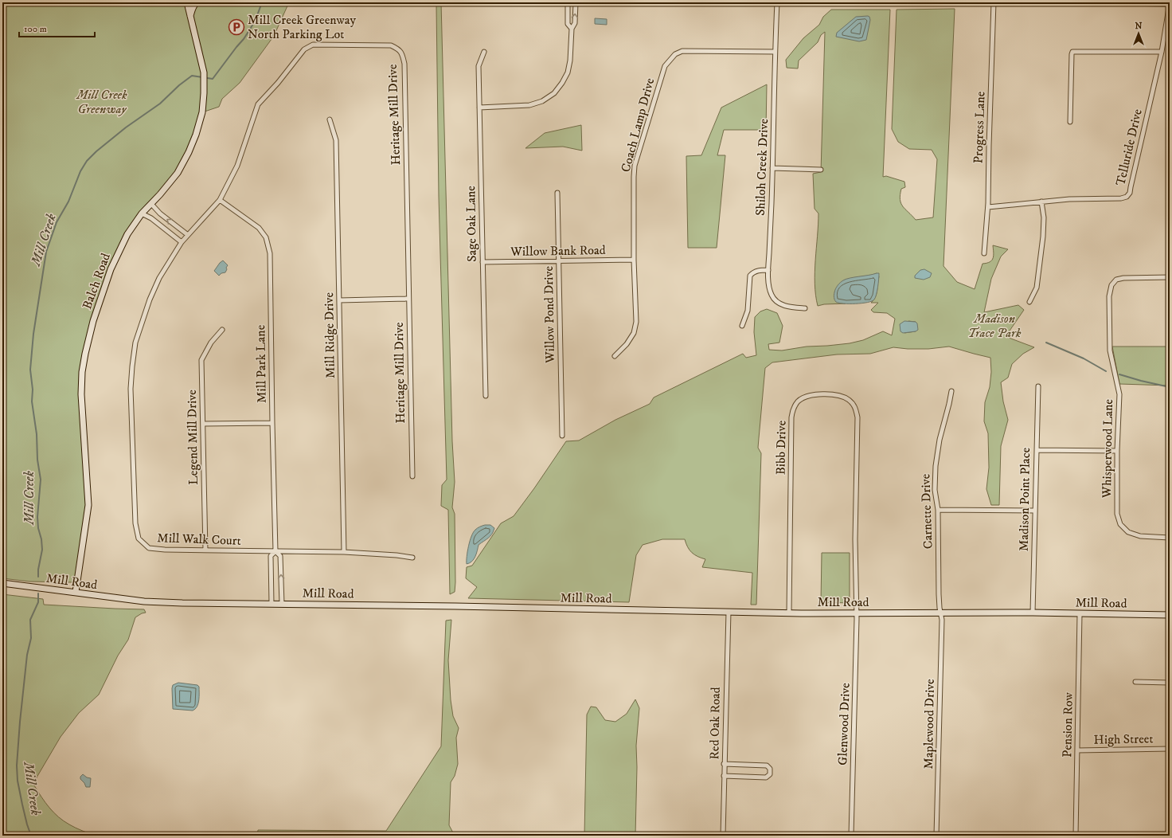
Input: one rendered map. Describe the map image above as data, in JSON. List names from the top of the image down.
{
  "streets": {
    "street": [
      "Heritage Mill Drive",
      "Coach Lamp Drive",
      "Progress Lane",
      "Telluride Drive",
      "Shiloh Creek Drive",
      "Sage Oak Lane",
      "Willow Bank Road",
      "Balch Road",
      "Willow Pond Drive",
      "Mill Ridge Drive",
      "Mill Park Lane",
      "Legend Mill Drive",
      "Bibb Drive",
      "Whisperwood Lane",
      "Madison Point Place",
      "Carnette Drive",
      "Mill Walk Court",
      "Mill Road",
      "Red Oak Road",
      "Glenwood Drive",
      "Maplewood Drive",
      "Pension Row",
      "High Street"
    ]
  },
  "crossings": [
    ["Heritage Mill Drive", "Mill Park Lane"],
    ["Heritage Mill Drive", "Mill Walk Court"],
    ["Coach Lamp Drive", "Shiloh Creek Drive"],
    ["Coach Lamp Drive", "Willow Bank Road"],
    ["Progress Lane", "Telluride Drive"],
    ["Sage Oak Lane", "Willow Bank Road"],
    ["Willow Bank Road", "Willow Pond Drive"],
    ["Balch Road", "Mill Road"],
    ["Mill Ridge Drive", "Mill Walk Court"],
    ["Mill Park Lane", "Mill Walk Court"],
    ["Mill Park Lane", "Mill Road"],
    ["Legend Mill Drive", "Mill Walk Court"],
    ["Bibb Drive", "Mill Road"],
    ["Bibb Drive", "Glenwood Drive"],
    ["Madison Point Place", "Mill Road"],
    ["Carnette Drive", "Mill Road"],
    ["Carnette Drive", "Maplewood Drive"],
    ["Mill Road", "Red Oak Road"],
    ["Mill Road", "Glenwood Drive"],
    ["Mill Road", "Maplewood Drive"],
    ["Mill Road", "Pension Row"],
    ["Pension Row", "High Street"]
  ],
  "water": ["Mill Creek"],
  "parks": ["Mill Creek Greenway", "Madison Trace Park"],
  "places": {
    "parking": ["Mill Creek Greenway North Parking Lot"]
  },
  "scale_bar": "100 m",
  "north": "top"
}
